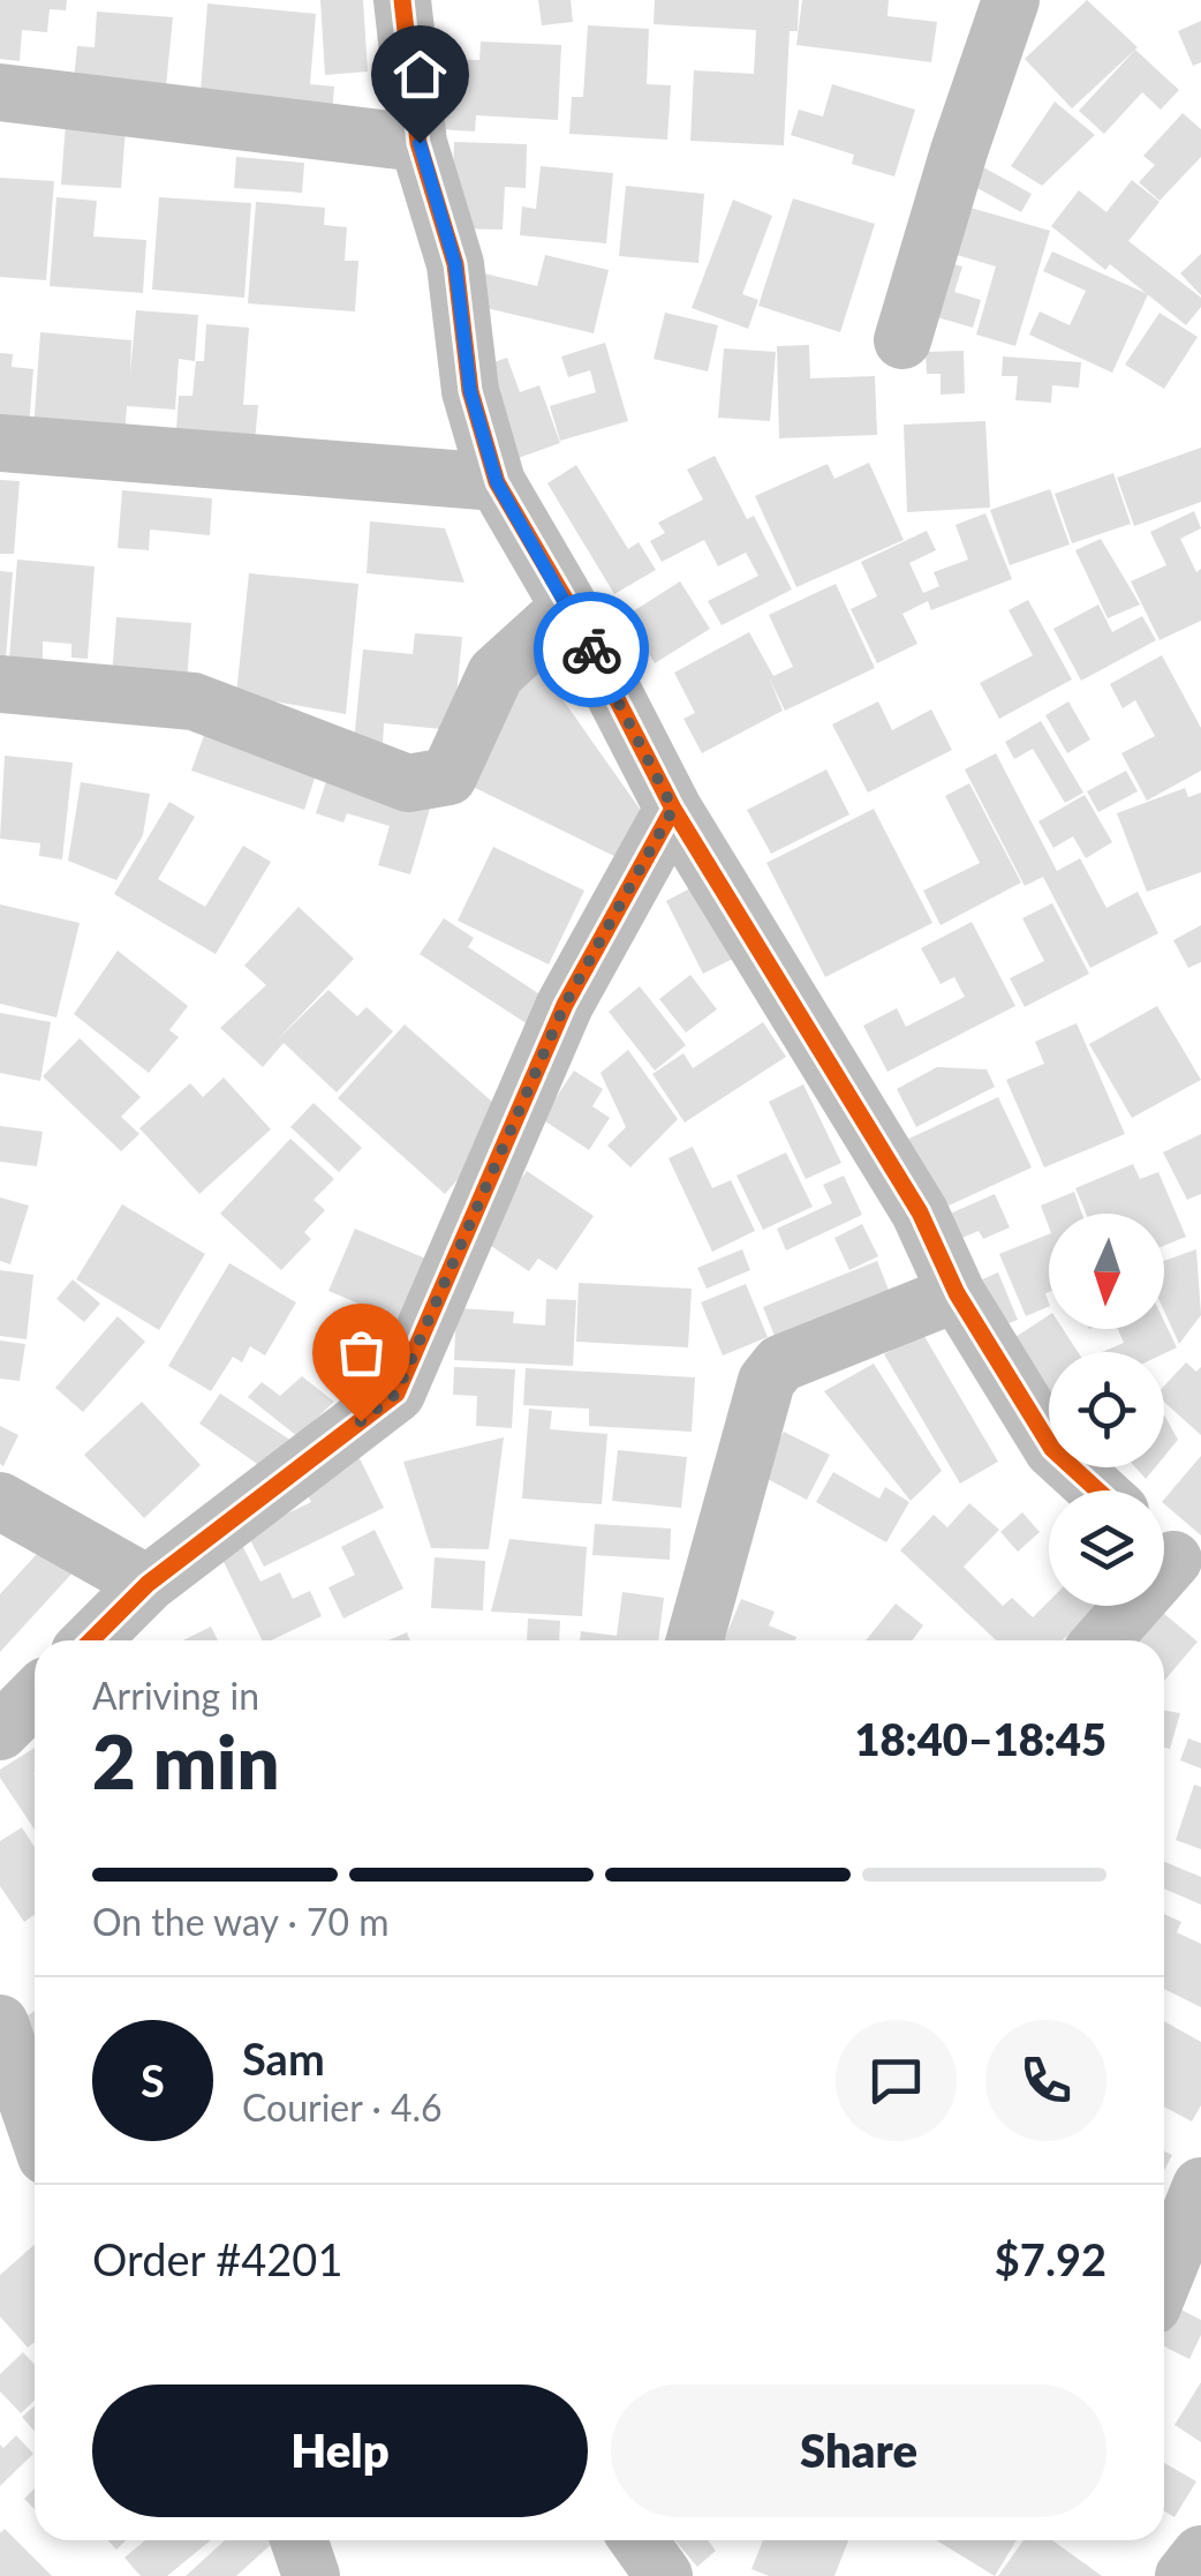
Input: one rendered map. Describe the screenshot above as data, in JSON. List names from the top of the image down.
{
  "north": "bottom",
  "page": {
    "heading": ["2 min", "Arriving in", "18:40–18:45"],
    "panel": [
      "Sam",
      "Courier · 4.6",
      "Order #4201",
      "$7.92"
    ],
    "bar": "On the way · 70 m",
    "round": "S",
    "buttons": ["Help", "Share"]
  }
}
